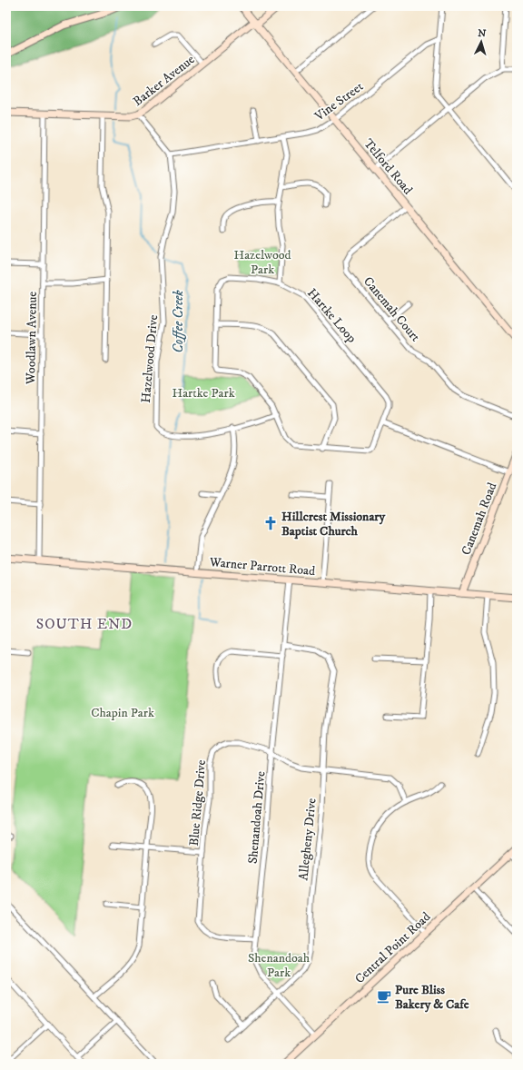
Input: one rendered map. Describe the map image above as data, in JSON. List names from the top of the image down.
{
  "streets": {
    "street": [
      "Barker Avenue",
      "Vine Street",
      "Telford Road",
      "Canemah Court",
      "Hartke Loop",
      "Woodlawn Avenue",
      "Hazelwood Drive",
      "Canemah Road",
      "Warner Parrott Road",
      "Blue Ridge Drive",
      "Shenandoah Drive",
      "Allegheny Drive",
      "Central Point Road"
    ]
  },
  "crossings": [
    ["Barker Avenue", "Telford Road"],
    ["Barker Avenue", "Woodlawn Avenue"],
    ["Vine Street", "Telford Road"],
    ["Vine Street", "Hazelwood Drive"],
    ["Telford Road", "Canemah Court"],
    ["Hartke Loop", "Hazelwood Drive"],
    ["Woodlawn Avenue", "Warner Parrott Road"],
    ["Canemah Road", "Warner Parrott Road"],
    ["Warner Parrott Road", "Shenandoah Drive"],
    ["Blue Ridge Drive", "Shenandoah Drive"],
    ["Blue Ridge Drive", "Allegheny Drive"],
    ["Shenandoah Drive", "Allegheny Drive"],
    ["Shenandoah Drive", "Central Point Road"]
  ],
  "districts": ["SOUTH END"],
  "water": ["Coffee Creek"],
  "parks": [
    "Hazelwood Park",
    "Hartke Park",
    "Chapin Park",
    "Shenandoah Park"
  ],
  "places": {
    "church": ["Hillcrest Missionary Baptist Church"],
    "cafe": ["Pure Bliss Bakery & Cafe"]
  },
  "north": "top"
}
